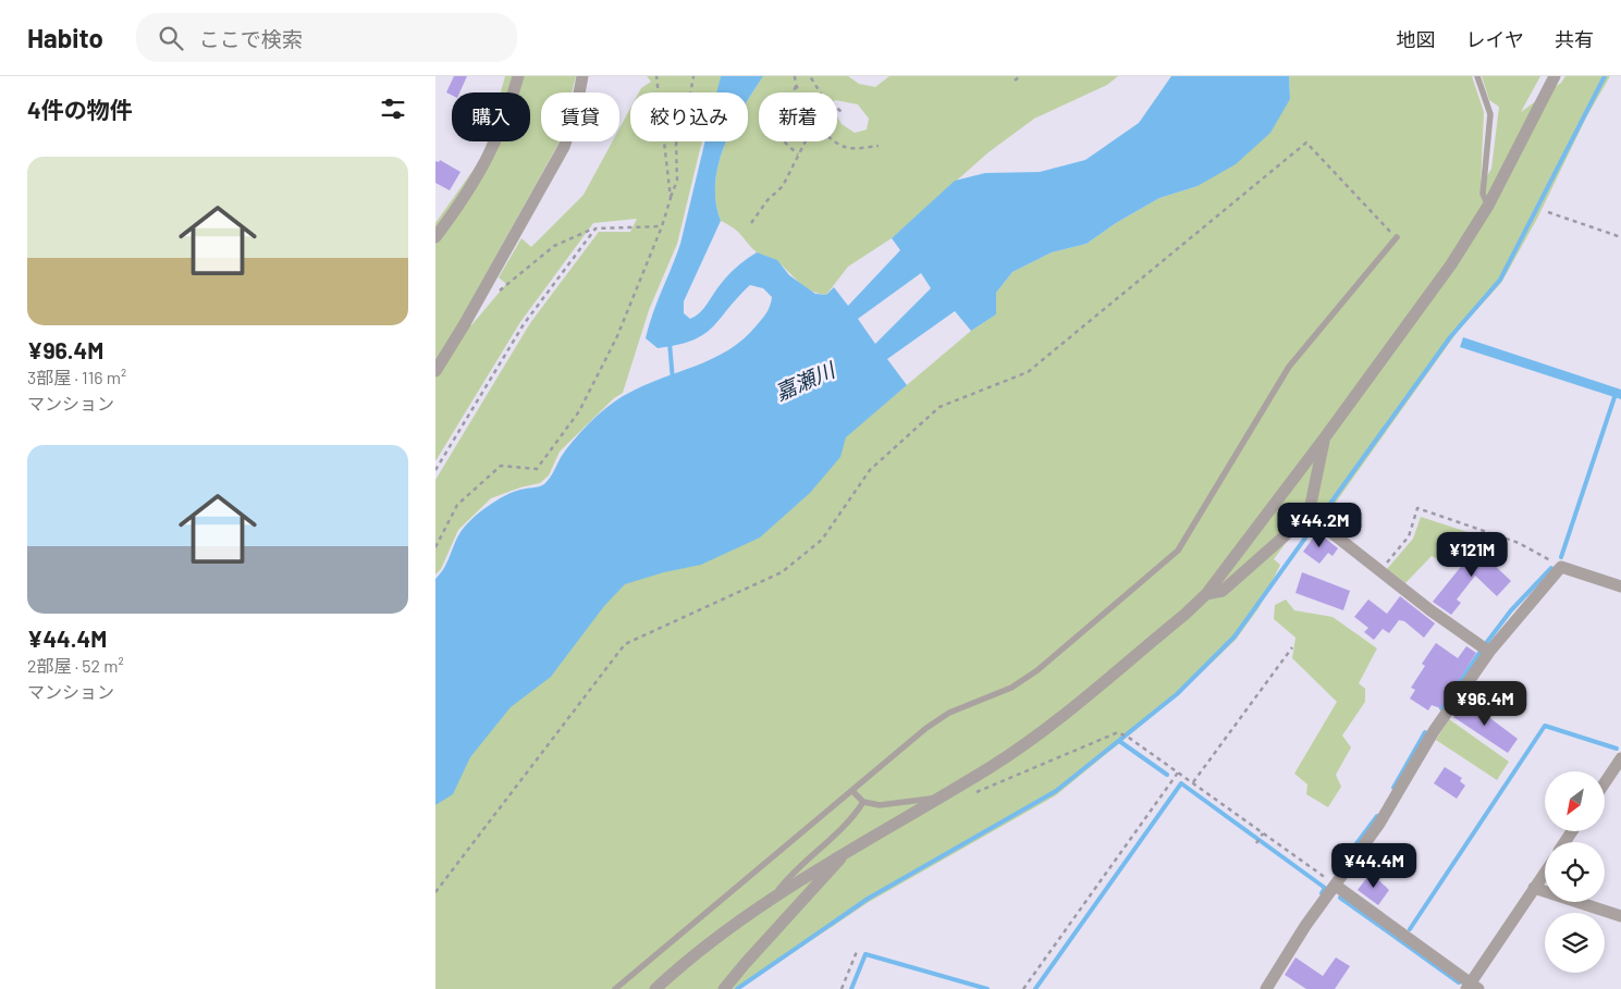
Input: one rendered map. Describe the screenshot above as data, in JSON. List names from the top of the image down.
{
  "water": ["嘉瀬川"],
  "north": "bottom left",
  "page": {
    "header": "Habito",
    "search": "ここで検索",
    "nav": ["地図", "レイヤ", "共有"],
    "heading": "4件の物件",
    "chip": [
      "購入",
      "賃貸",
      "絞り込み",
      "新着"
    ],
    "list": [
      {
        "name": "¥96.4M",
        "note": "3部屋 · 116 m² · マンション"
      },
      {
        "name": "¥44.4M",
        "note": "2部屋 · 52 m² · マンション"
      }
    ],
    "price": [
      "¥44.2M",
      "¥121M",
      "¥96.4M",
      "¥44.4M"
    ]
  }
}
